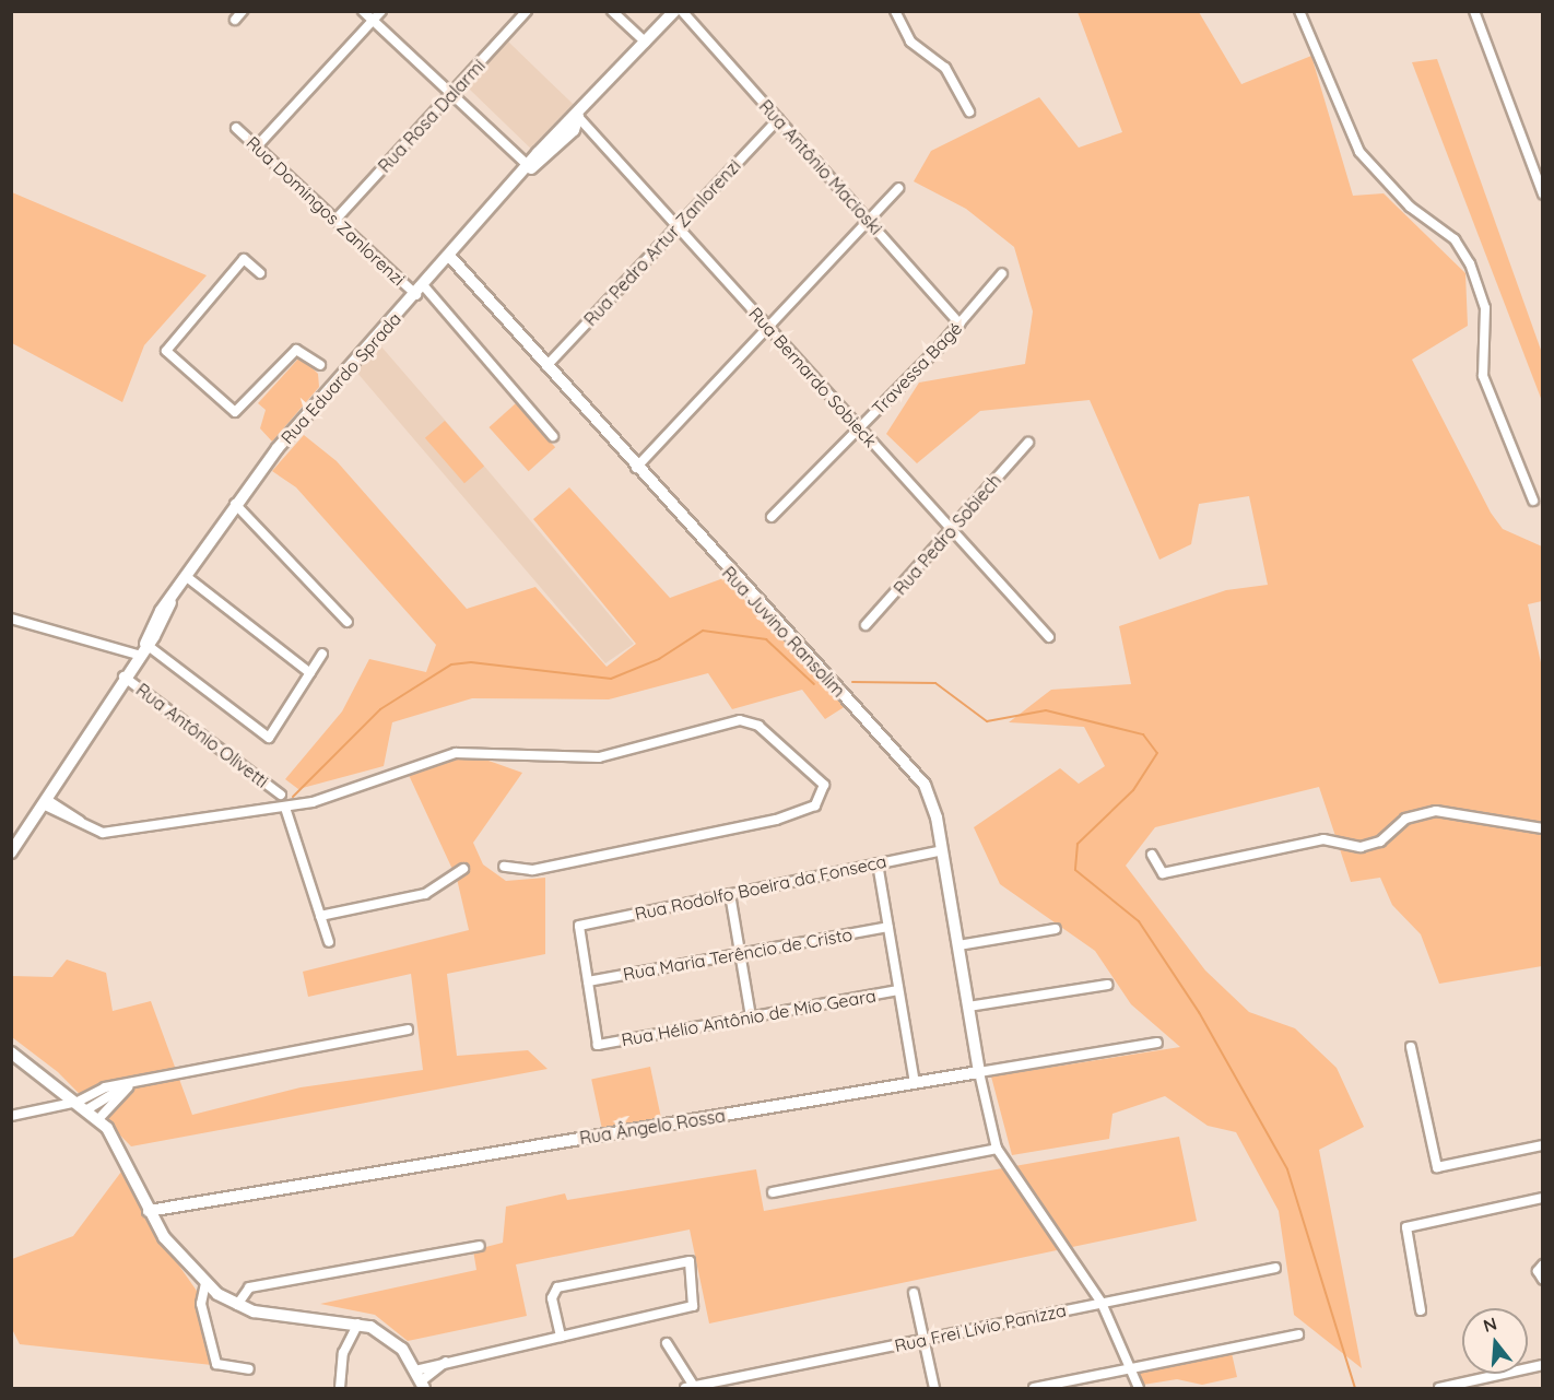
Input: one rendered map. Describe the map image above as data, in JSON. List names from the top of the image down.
{
  "streets": {
    "street": [
      "Rua Rosa Dalarmi",
      "Rua Antônio Macioski",
      "Rua Domingos Zanlorenzi",
      "Rua Pedro Artur Zanlorenzi",
      "Travessa Bagé",
      "Rua Bernardo Sobieck",
      "Rua Eduardo Sprada",
      "Rua Pedro Sobiech",
      "Rua Juvino Ransolim",
      "Rua Antônio Olivetti",
      "Rua Rodolfo Boeira da Fonseca",
      "Rua Maria Terêncio de Cristo",
      "Rua Hélio Antônio de Mio Geara",
      "Rua Ângelo Rossa",
      "Rua Frei Lívio Panizza"
    ]
  },
  "crossings": [
    ["Rua Rosa Dalarmi", "Rua Domingos Zanlorenzi"],
    ["Rua Antônio Macioski", "Rua Pedro Artur Zanlorenzi"],
    ["Rua Antônio Macioski", "Travessa Bagé"],
    ["Rua Domingos Zanlorenzi", "Rua Eduardo Sprada"],
    ["Rua Pedro Artur Zanlorenzi", "Rua Bernardo Sobieck"],
    ["Rua Pedro Artur Zanlorenzi", "Rua Juvino Ransolim"],
    ["Travessa Bagé", "Rua Bernardo Sobieck"],
    ["Rua Bernardo Sobieck", "Rua Eduardo Sprada"],
    ["Rua Bernardo Sobieck", "Rua Pedro Sobiech"],
    ["Rua Eduardo Sprada", "Rua Juvino Ransolim"],
    ["Rua Eduardo Sprada", "Rua Antônio Olivetti"],
    ["Rua Juvino Ransolim", "Rua Rodolfo Boeira da Fonseca"],
    ["Rua Juvino Ransolim", "Rua Ângelo Rossa"],
    ["Rua Rodolfo Boeira da Fonseca", "Rua Maria Terêncio de Cristo"],
    ["Rua Rodolfo Boeira da Fonseca", "Rua Hélio Antônio de Mio Geara"],
    ["Rua Maria Terêncio de Cristo", "Rua Hélio Antônio de Mio Geara"]
  ],
  "north": "top"
}
